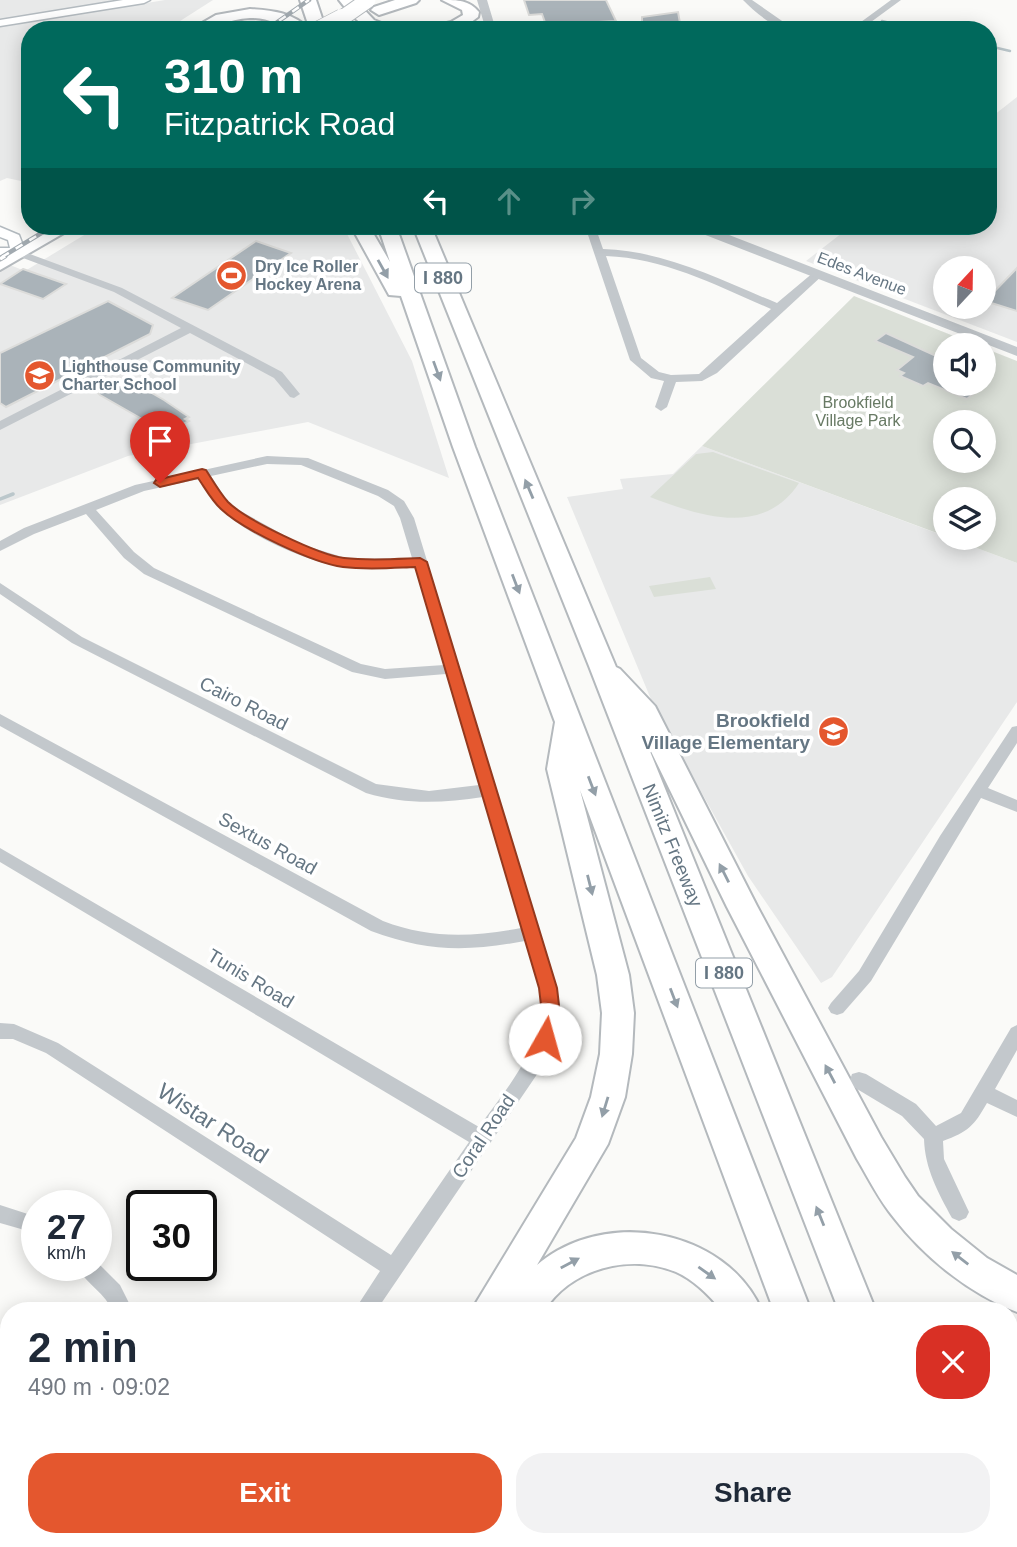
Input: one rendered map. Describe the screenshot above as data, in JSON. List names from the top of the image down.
{
  "streets": {
    "highway": ["I 880", "Nimitz Freeway"],
    "street": [
      "Edes Avenue",
      "Cairo Road",
      "Sextus Road",
      "Tunis Road",
      "Wistar Road",
      "Coral Road"
    ]
  },
  "crossings": [
    ["Cairo Road", "Coral Road"],
    ["Sextus Road", "Coral Road"],
    ["Tunis Road", "Coral Road"],
    ["Wistar Road", "Coral Road"]
  ],
  "parks": ["Brookfield Village Park"],
  "places": {
    "sports": ["Dry Ice Roller Hockey Arena"],
    "school or university": ["Lighthouse Community Charter School", "Brookfield Village Elementary"]
  },
  "north": "top",
  "page": {
    "turn": ["310 m", "Fitzpatrick Road"],
    "speed": "27 km/h",
    "limit": "30",
    "heading": ["2 min", "490 m · 09:02"],
    "buttons": ["Exit", "Share"]
  }
}
